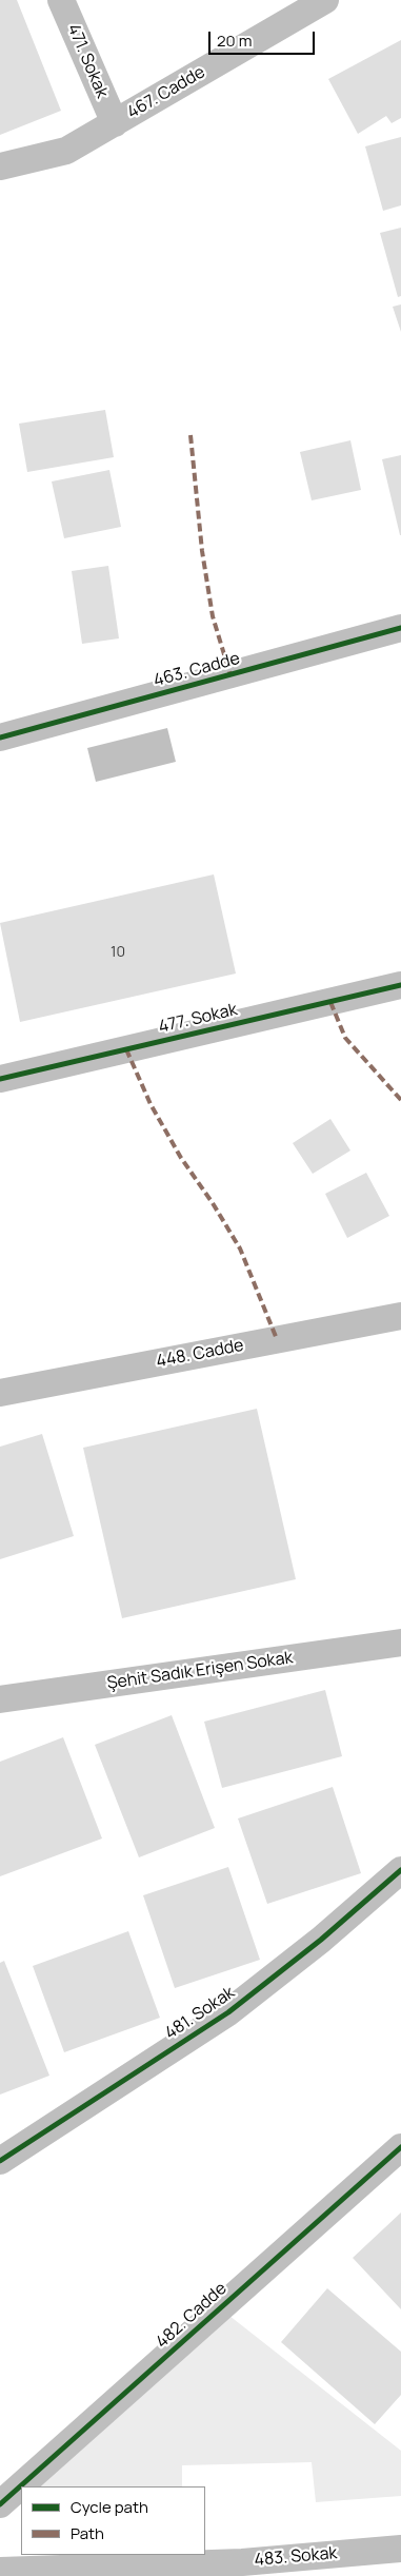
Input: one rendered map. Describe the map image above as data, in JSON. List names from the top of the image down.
{
  "streets": {
    "street": [
      "471. Sokak",
      "467. Cadde",
      "463. Cadde",
      "477. Sokak",
      "448. Cadde",
      "Şehit Sadık Erişen Sokak",
      "481. Sokak",
      "482. Cadde",
      "483. Sokak"
    ]
  },
  "crossings": [
    ["471. Sokak", "467. Cadde"]
  ],
  "house_numbers": ["10"],
  "legend": ["Cycle path", "Path"],
  "scale_bar": "20 m"
}
